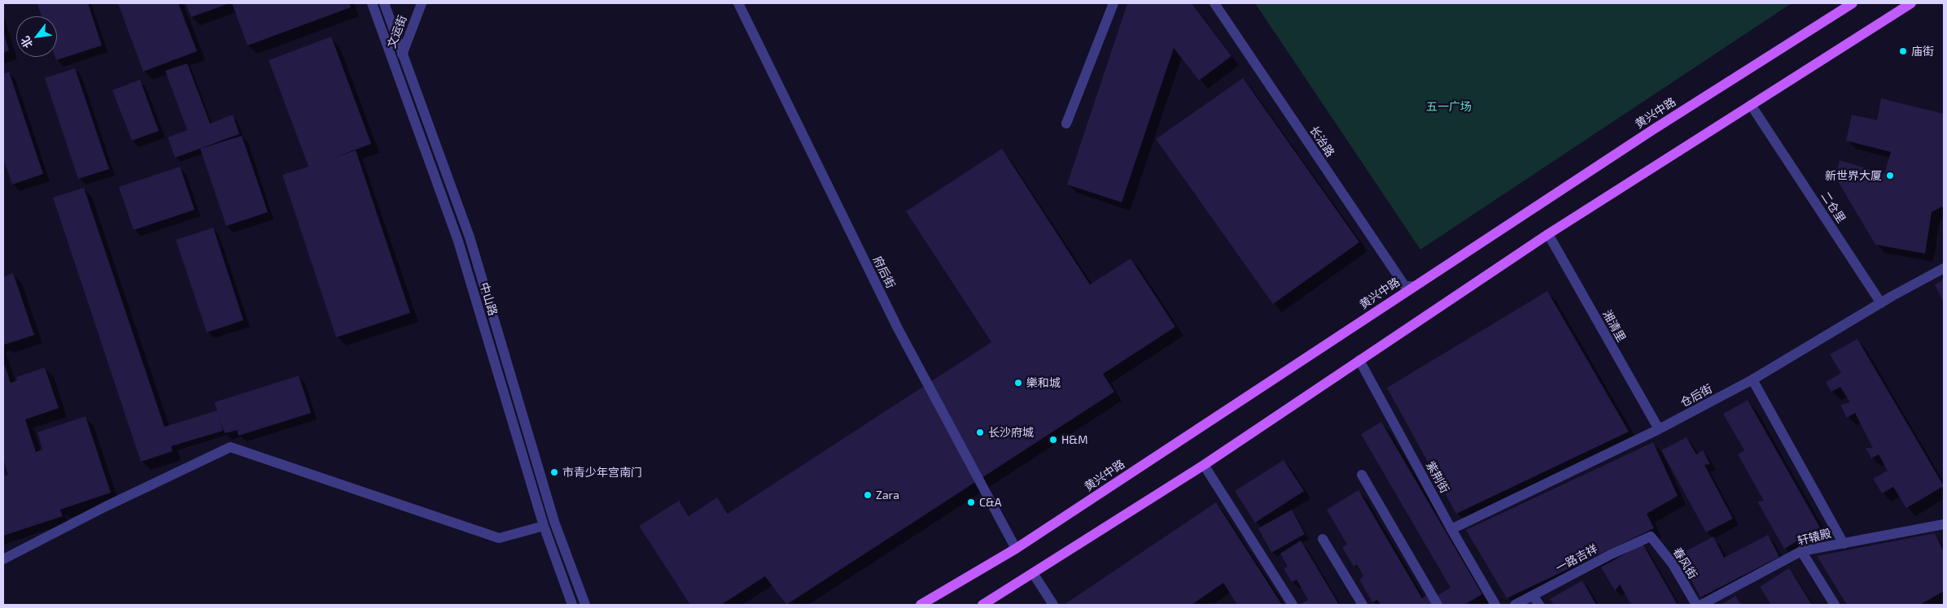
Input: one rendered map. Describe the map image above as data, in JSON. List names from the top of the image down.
{
  "streets": {
    "main road": ["黄兴中路"],
    "street": [
      "文运街",
      "长治路",
      "二仓里",
      "府后街",
      "中山路",
      "湘清里",
      "仓后街",
      "紫荆街",
      "轩辕殿",
      "一路吉祥",
      "春风街"
    ]
  },
  "crossings": [
    ["文运街", "中山路"],
    ["黄兴中路", "长治路"],
    ["黄兴中路", "府后街"],
    ["二仓里", "仓后街"],
    ["湘清里", "仓后街"],
    ["仓后街", "紫荆街"],
    ["一路吉祥", "春风街"]
  ],
  "parks": ["五一广场"],
  "places": [
    "庙街",
    "新世界大厦",
    "樂和城",
    "长沙府城",
    "H&M",
    "市青少年宫南门",
    "Zara",
    "C&A"
  ],
  "north": "bottom left"
}
